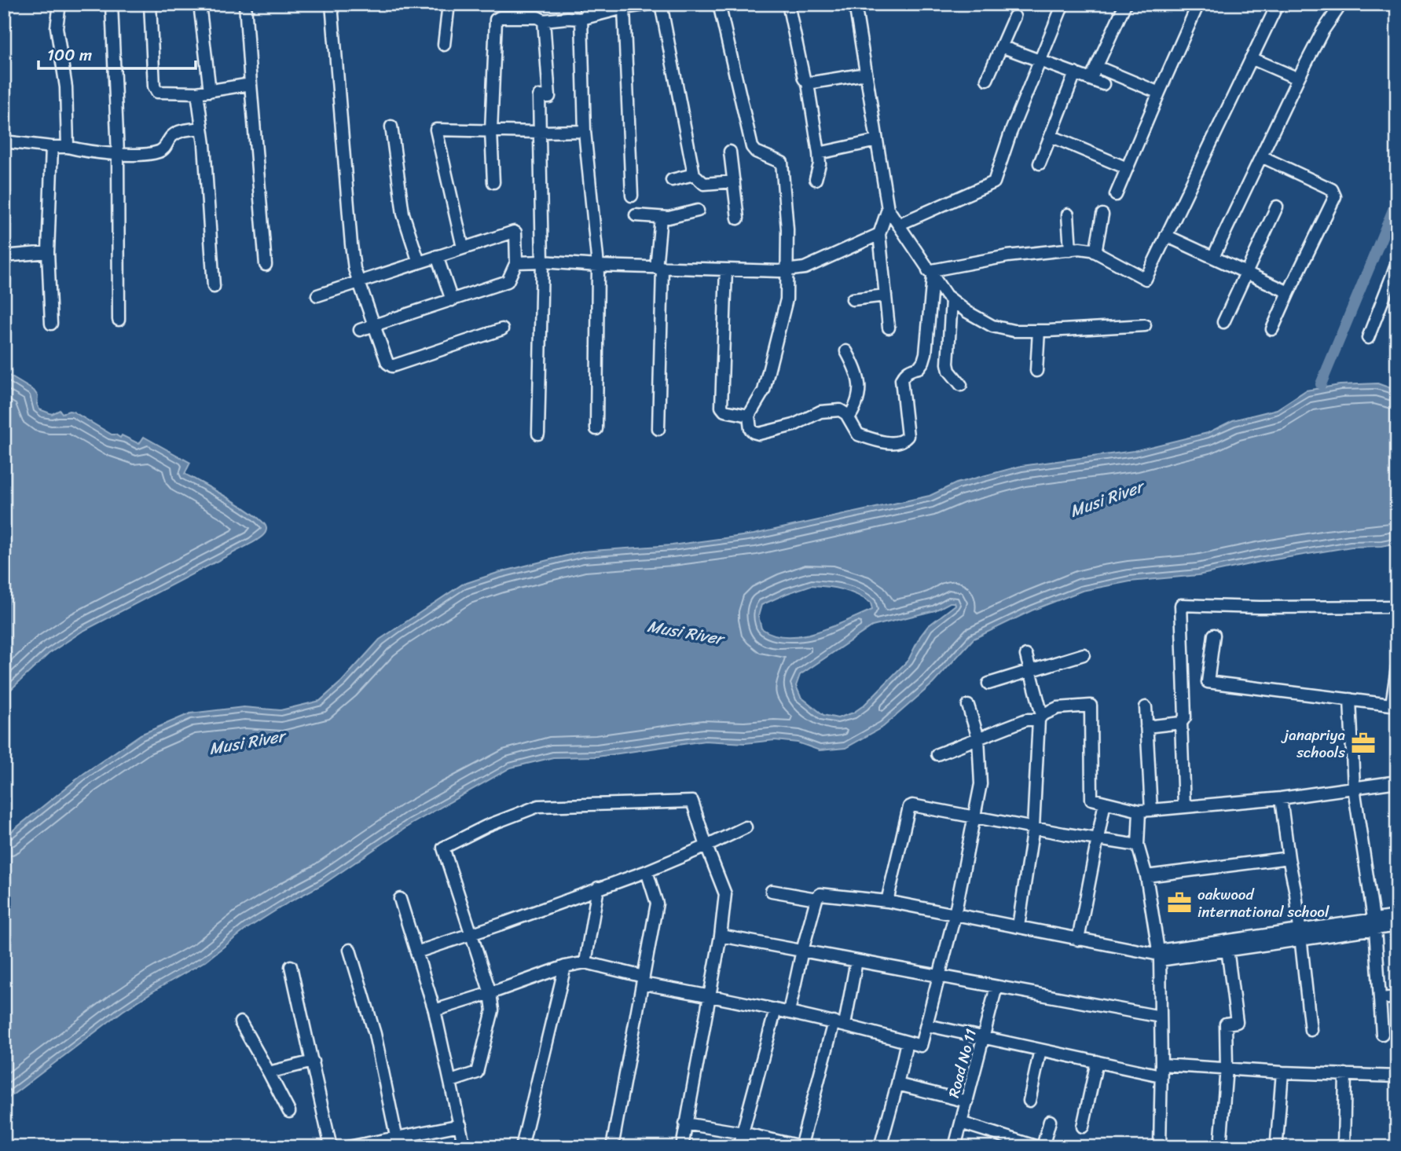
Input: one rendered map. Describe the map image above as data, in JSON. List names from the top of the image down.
{
  "streets": {
    "street": ["Road No 11"]
  },
  "water": ["Musi River"],
  "places": {
    "office": ["janapriya schools", "oakwood international school"]
  },
  "scale_bar": "100 m"
}
